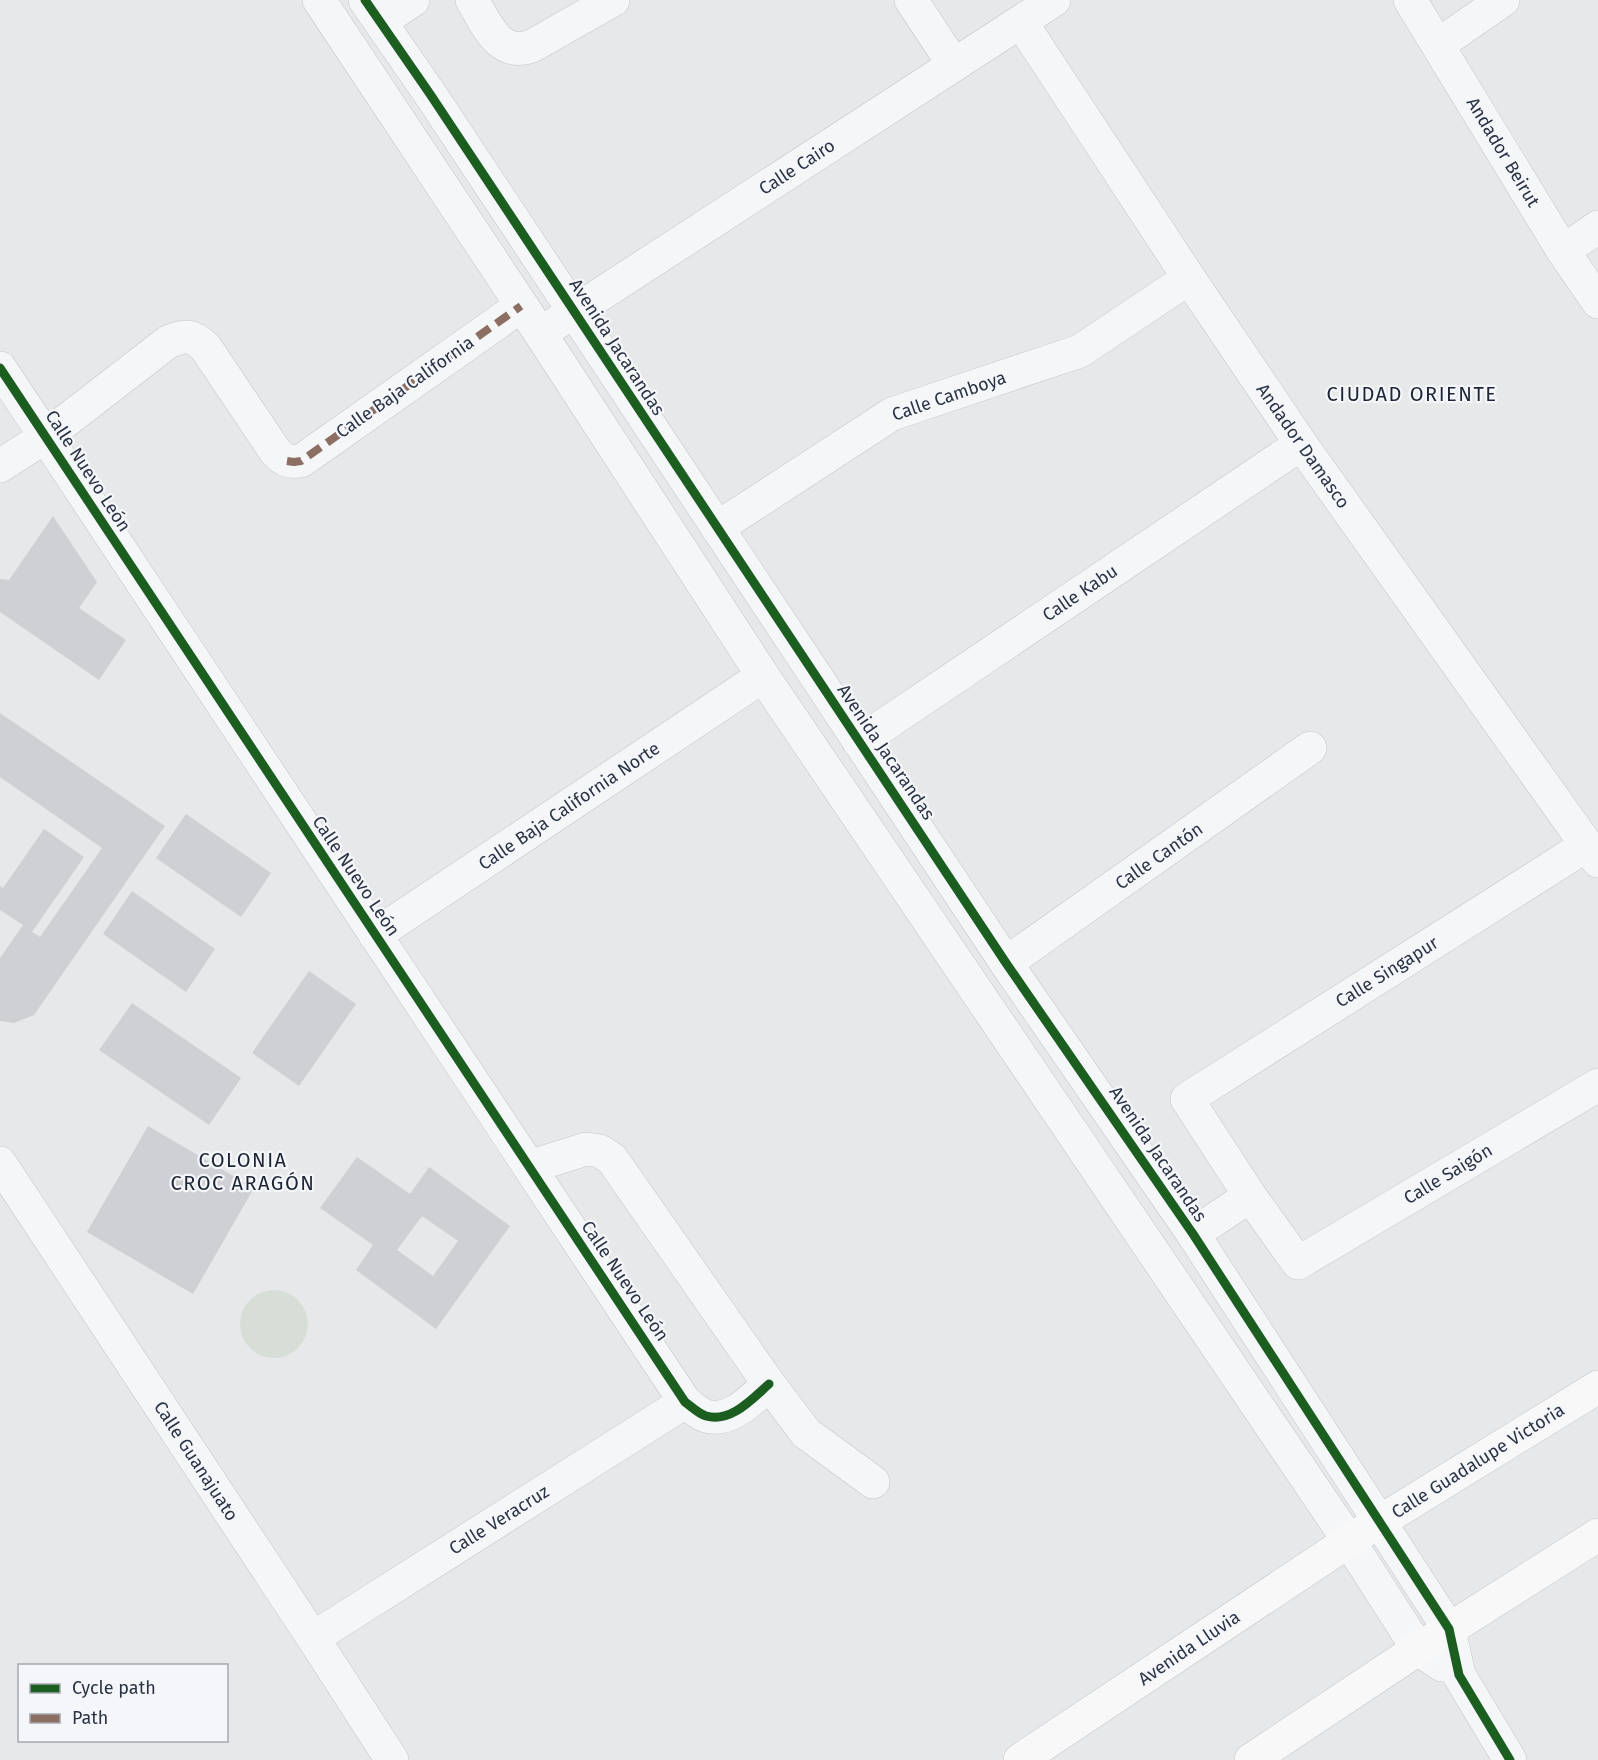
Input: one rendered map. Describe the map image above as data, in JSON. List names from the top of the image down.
{
  "streets": {
    "main road": ["Calle Guadalupe Victoria", "Avenida Lluvia"],
    "street": [
      "Andador Beirut",
      "Calle Cairo",
      "Avenida Jacarandas",
      "Calle Baja California",
      "Calle Camboya",
      "Andador Damasco",
      "Calle Nuevo León",
      "Calle Kabu",
      "Calle Baja California Norte",
      "Calle Cantón",
      "Calle Singapur",
      "Calle Saigón",
      "Calle Guanajuato",
      "Calle Veracruz"
    ]
  },
  "crossings": [
    ["Calle Cairo", "Avenida Jacarandas"],
    ["Calle Cairo", "Andador Damasco"],
    ["Avenida Jacarandas", "Calle Camboya"],
    ["Avenida Jacarandas", "Calle Kabu"],
    ["Avenida Jacarandas", "Calle Cantón"],
    ["Avenida Jacarandas", "Calle Guadalupe Victoria"],
    ["Avenida Jacarandas", "Avenida Lluvia"],
    ["Calle Baja California", "Calle Nuevo León"],
    ["Calle Camboya", "Andador Damasco"],
    ["Andador Damasco", "Calle Kabu"],
    ["Andador Damasco", "Calle Singapur"],
    ["Calle Nuevo León", "Calle Baja California Norte"],
    ["Calle Nuevo León", "Calle Veracruz"],
    ["Calle Singapur", "Calle Saigón"],
    ["Calle Guanajuato", "Calle Veracruz"],
    ["Calle Guadalupe Victoria", "Avenida Lluvia"]
  ],
  "districts": ["CIUDAD ORIENTE", "COLONIA CROC ARAGÓN"],
  "legend": ["Cycle path", "Path"]
}
